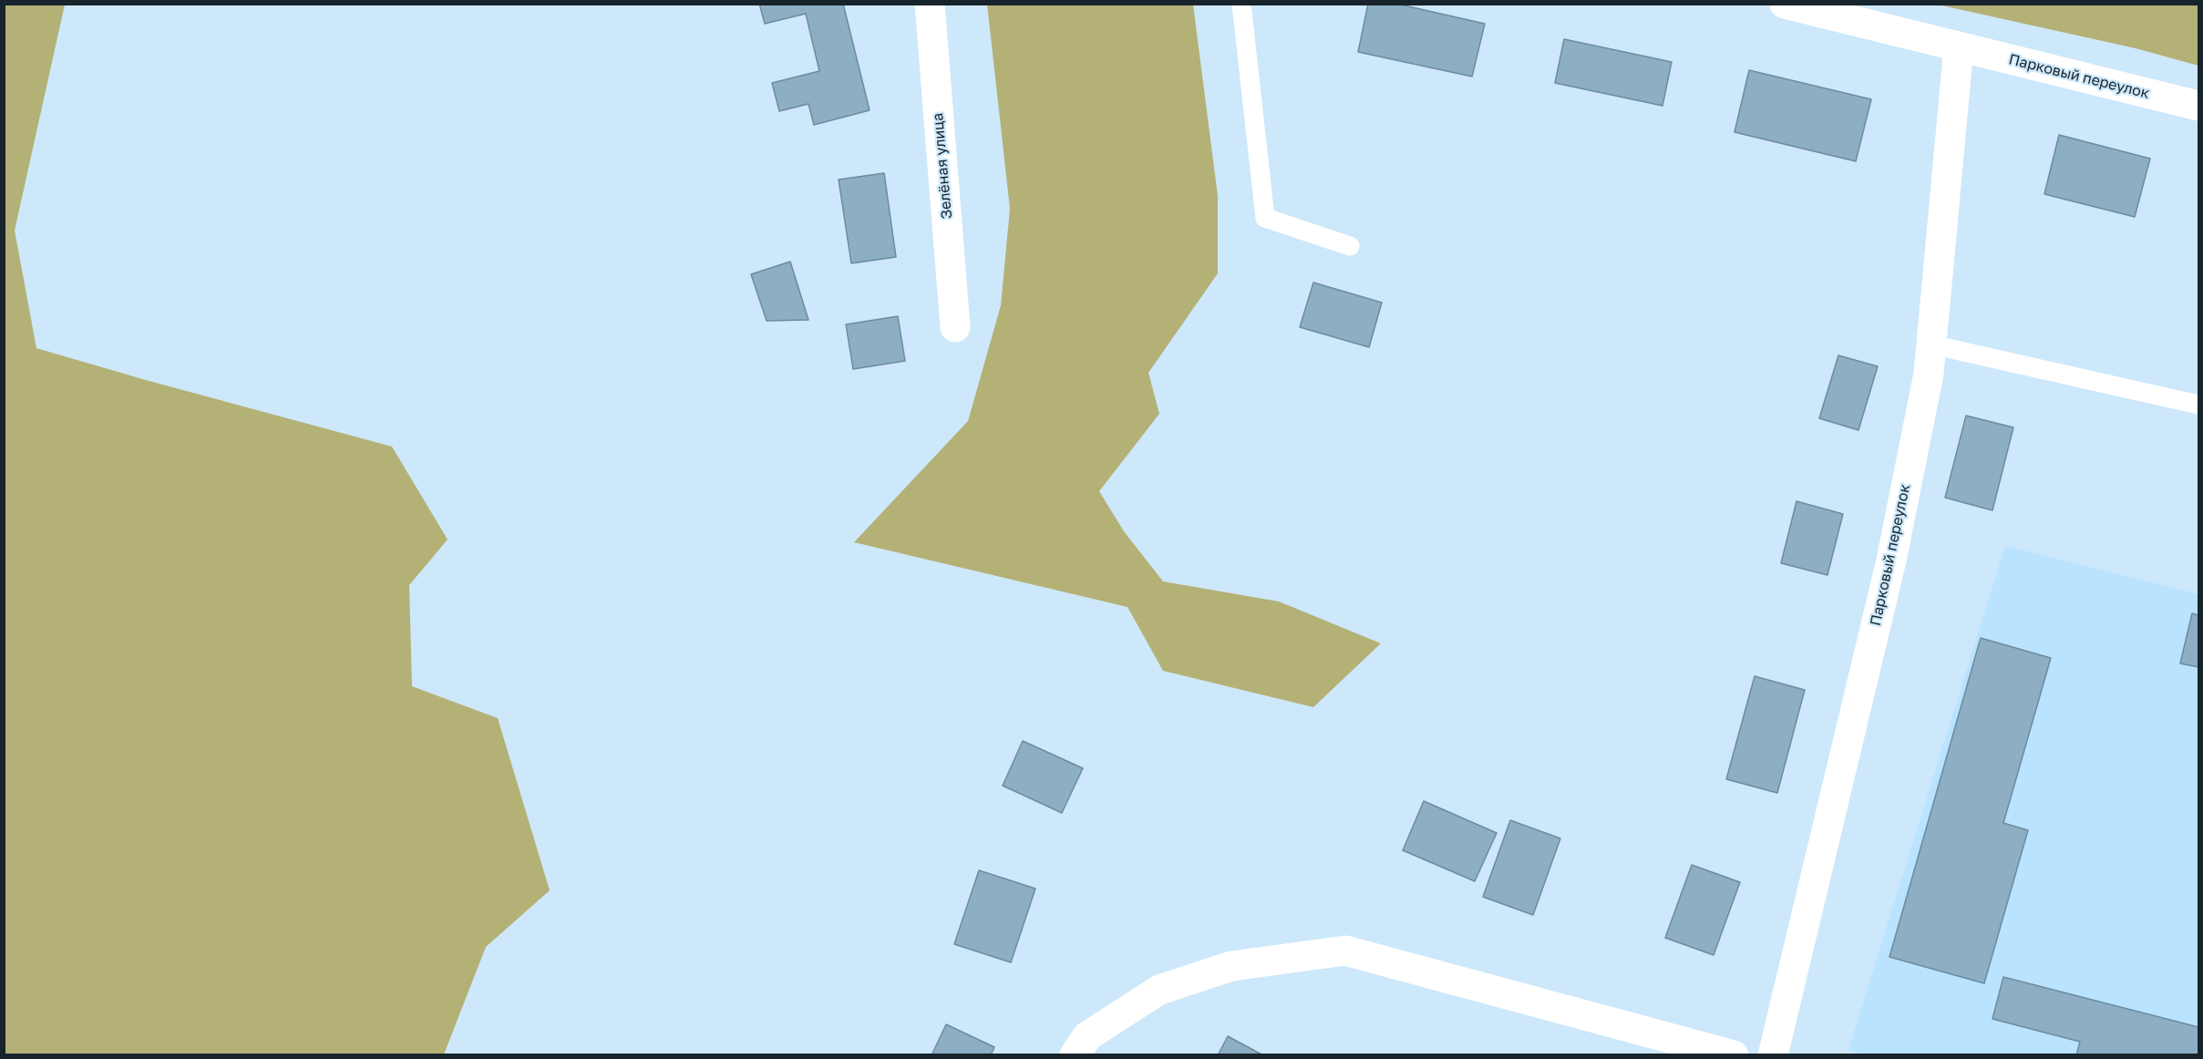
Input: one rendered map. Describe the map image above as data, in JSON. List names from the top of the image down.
{
  "streets": {
    "street": ["Парковый переулок", "Зелёная улица"]
  }
}
